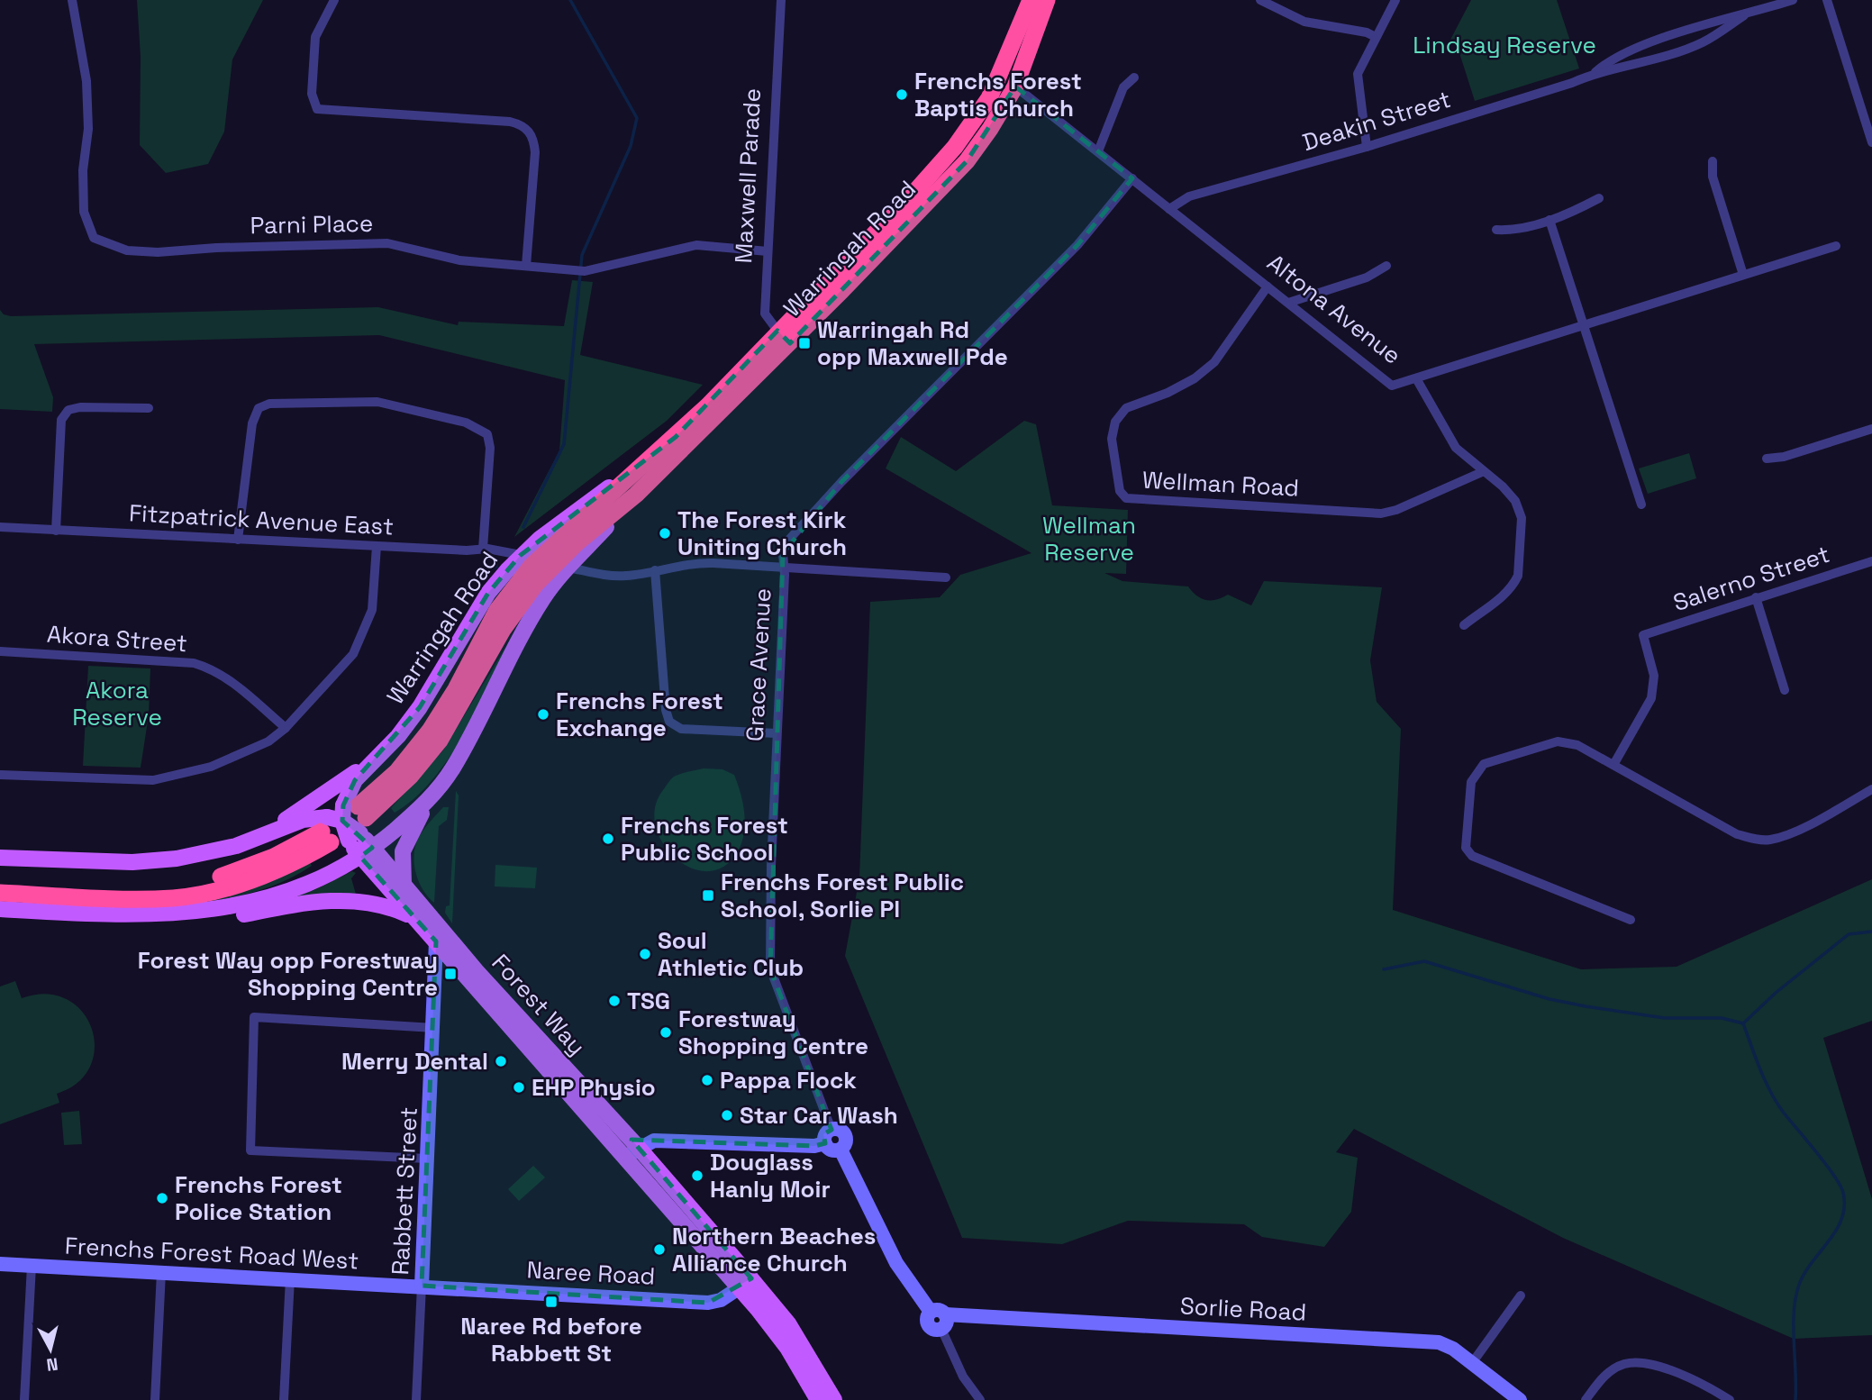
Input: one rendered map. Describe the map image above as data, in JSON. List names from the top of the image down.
{
  "streets": {
    "highway": ["Warringah Road", "Altona Avenue"],
    "main road": ["Forest Way"],
    "street": [
      "Deakin Street",
      "Maxwell Parade",
      "Parni Place",
      "Wellman Road",
      "Fitzpatrick Avenue East",
      "Salerno Street",
      "Akora Street",
      "Grace Avenue",
      "Rabbett Street",
      "Frenchs Forest Road West",
      "Naree Road",
      "Sorlie Road"
    ]
  },
  "crossings": [
    ["Deakin Street", "Altona Avenue"],
    ["Maxwell Parade", "Parni Place"],
    ["Maxwell Parade", "Warringah Road"],
    ["Warringah Road", "Altona Avenue"],
    ["Warringah Road", "Fitzpatrick Avenue East"],
    ["Warringah Road", "Forest Way"],
    ["Altona Avenue", "Wellman Road"],
    ["Altona Avenue", "Grace Avenue"],
    ["Grace Avenue", "Sorlie Road"],
    ["Forest Way", "Rabbett Street"],
    ["Forest Way", "Naree Road"],
    ["Rabbett Street", "Frenchs Forest Road West"],
    ["Rabbett Street", "Naree Road"],
    ["Frenchs Forest Road West", "Naree Road"]
  ],
  "parks": ["Lindsay Reserve", "Wellman Reserve", "Akora Reserve"],
  "places": {
    "other": [
      "Frenchs Forest Baptis Church",
      "The Forest Kirk Uniting Church",
      "Frenchs Forest Exchange",
      "Frenchs Forest Public School",
      "Soul Athletic Club",
      "TSG",
      "Forestway Shopping Centre",
      "Merry Dental",
      "Pappa Flock",
      "EHP Physio",
      "Star Car Wash",
      "Douglass Hanly Moir",
      "Frenchs Forest Police Station",
      "Northern Beaches Alliance Church"
    ],
    "transit": [
      "Warringah Rd opp Maxwell Pde",
      "Frenchs Forest Public School, Sorlie Pl",
      "Forest Way opp Forestway Shopping Centre",
      "Naree Rd before Rabbett St"
    ]
  },
  "north": "bottom"
}
